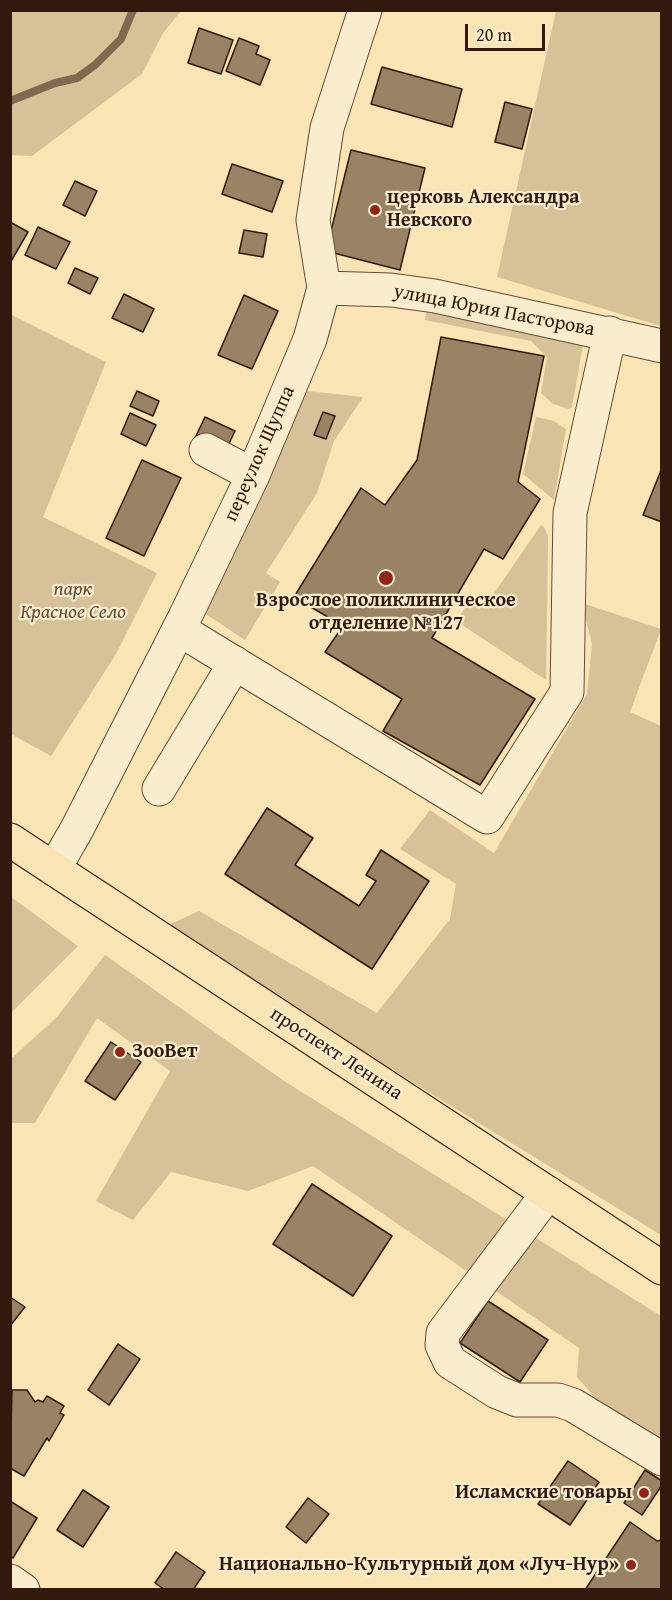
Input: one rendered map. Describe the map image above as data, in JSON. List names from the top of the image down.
{
  "streets": {
    "main road": ["проспект Ленина"],
    "street": ["улица Юрия Пасторова", "переулок Щуппа"]
  },
  "crossings": [
    ["улица Юрия Пасторова", "переулок Щуппа"],
    ["переулок Щуппа", "проспект Ленина"]
  ],
  "parks": ["парк Красное Село"],
  "places": [
    "церковь Александра Невского",
    "Взрослое поликлиническое отделение №127",
    "ЗооВет",
    "Исламские товары",
    "Национально-Культурный дом «Луч-Нур»"
  ],
  "scale_bar": "20 m"
}
